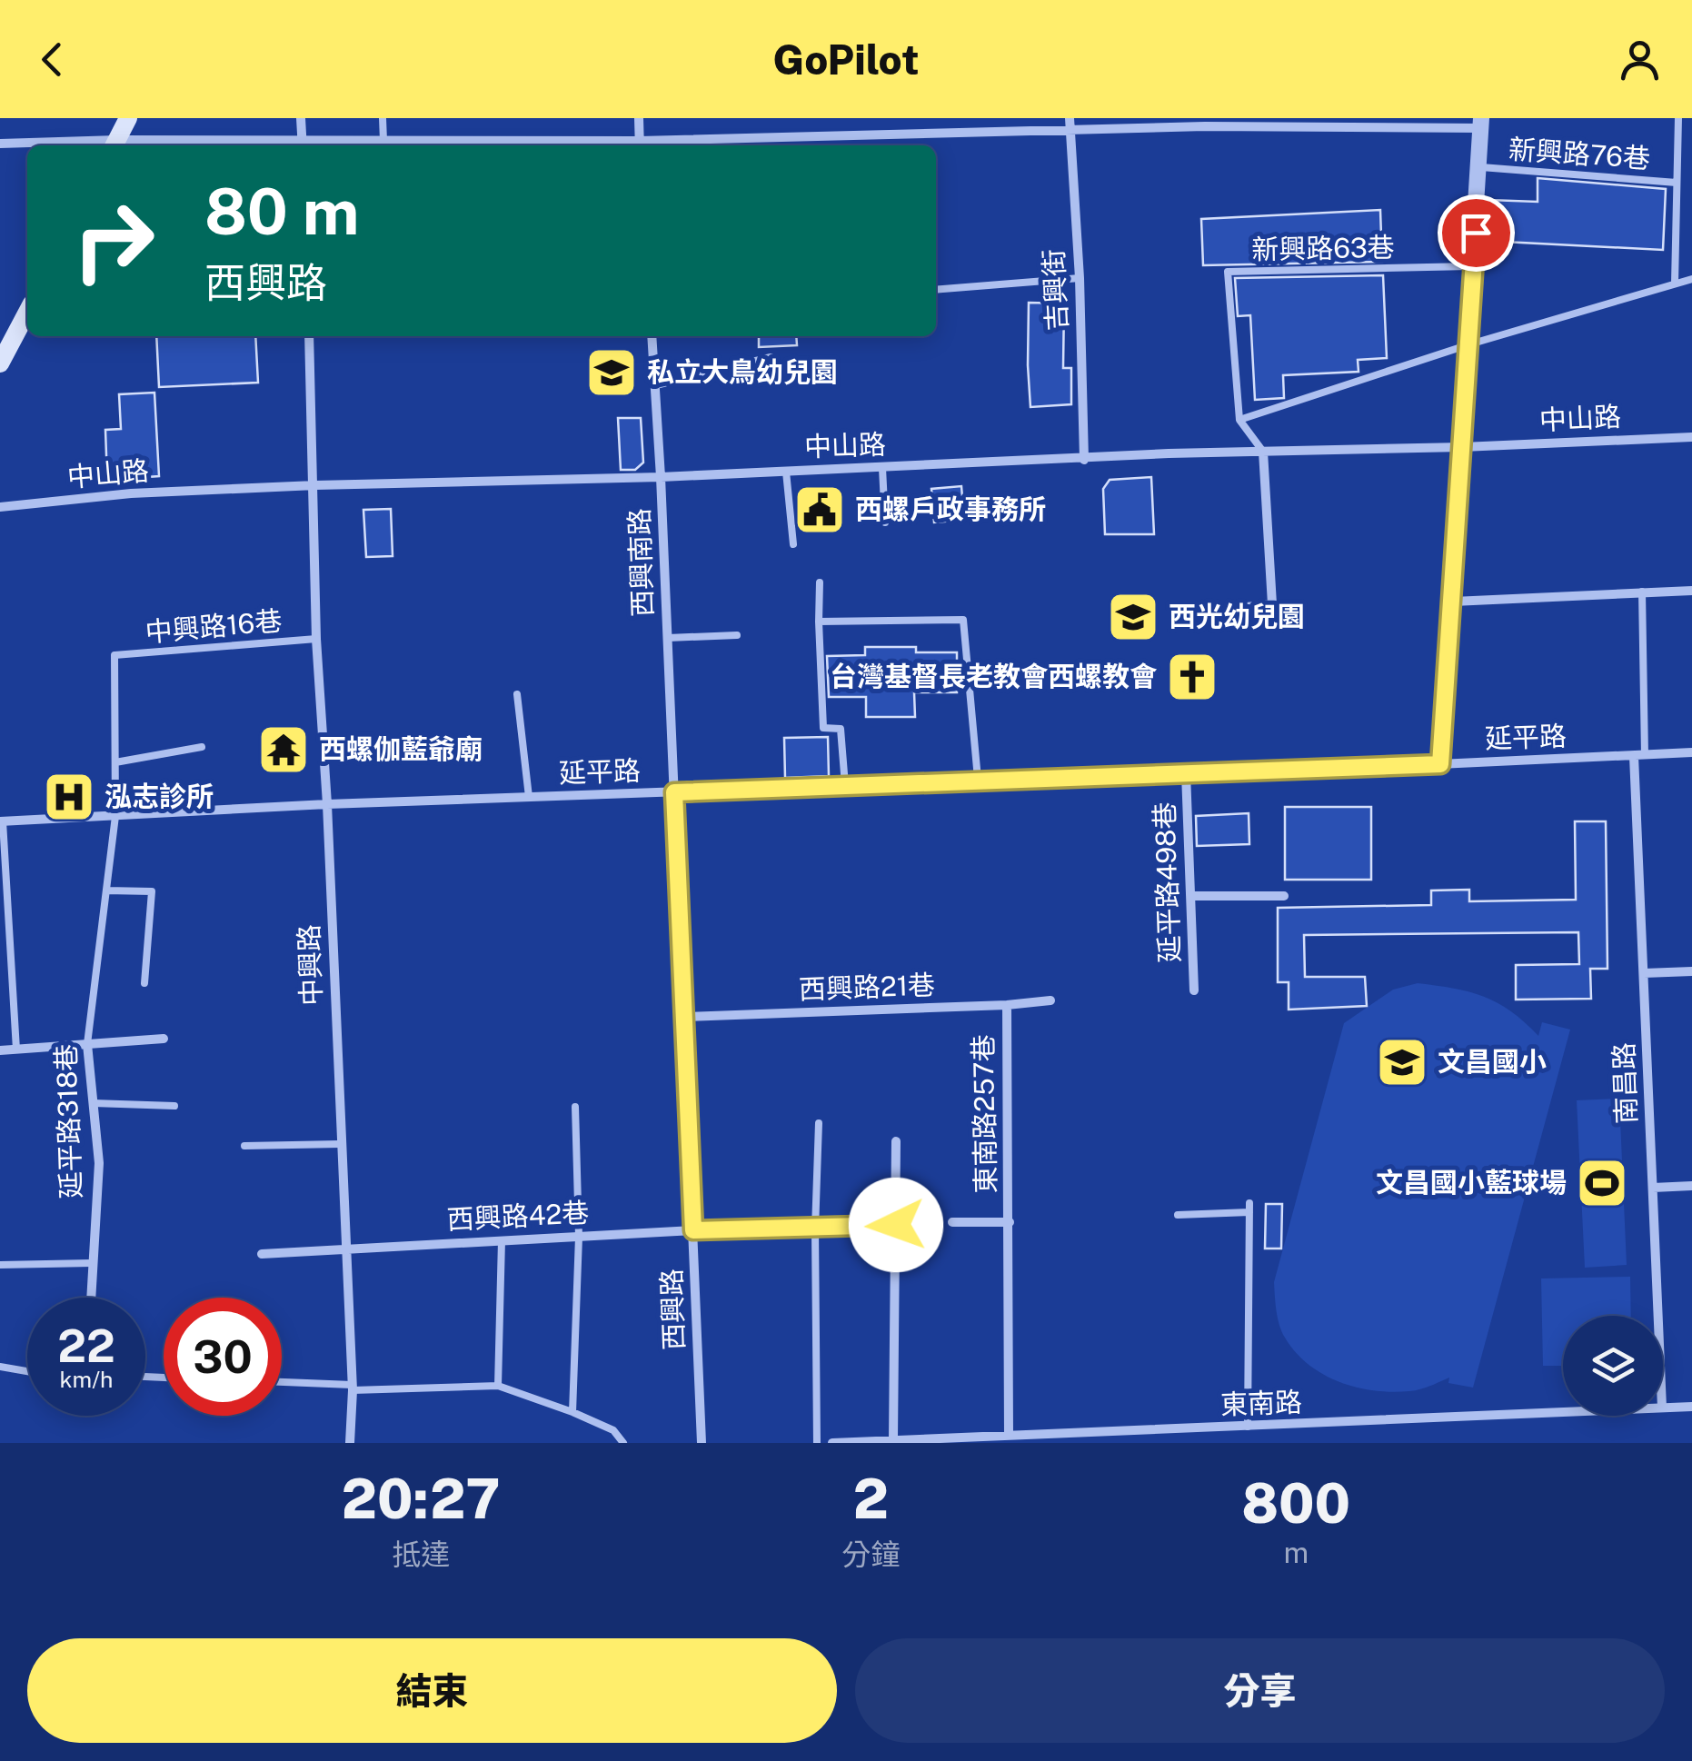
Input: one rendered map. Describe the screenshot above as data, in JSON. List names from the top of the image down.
{
  "streets": {
    "street": [
      "吉興街",
      "中山路",
      "西興南路",
      "延平路",
      "延平路498巷",
      "中興路",
      "西興路21巷",
      "南昌路",
      "東南路257巷",
      "延平路318巷",
      "西興路42巷",
      "西興路",
      "東南路"
    ],
    "lane": ["新興路76巷", "新興路63巷", "中興路16巷"]
  },
  "crossings": [
    ["吉興街", "中山路"],
    ["中山路", "西興南路"],
    ["中山路", "中興路"],
    ["西興南路", "延平路"],
    ["西興南路", "西興路"],
    ["中興路16巷", "中興路"],
    ["中興路16巷", "延平路318巷"],
    ["延平路", "延平路498巷"],
    ["延平路", "中興路"],
    ["延平路", "南昌路"],
    ["延平路", "延平路318巷"],
    ["延平路", "西興路"],
    ["中興路", "西興路42巷"],
    ["西興路21巷", "東南路257巷"],
    ["西興路21巷", "西興路"],
    ["東南路257巷", "東南路"],
    ["西興路42巷", "西興路"]
  ],
  "places": {
    "school or university": ["私立大鳥幼兒園", "西光幼兒園", "文昌國小"],
    "public building": ["西螺戶政事務所"],
    "church": ["台灣基督長老教會西螺教會"],
    "temple": ["西螺伽藍爺廟"],
    "hospital": ["泓志診所"],
    "sports": ["文昌國小藍球場"]
  },
  "page": {
    "header": "GoPilot",
    "turn": ["80 m", "西興路"],
    "speed": "22 km/h",
    "limit": "30",
    "eta": [
      "20:27",
      "抵達",
      "2",
      "分鐘",
      "800",
      "m"
    ],
    "buttons": ["結束", "分享"]
  }
}
